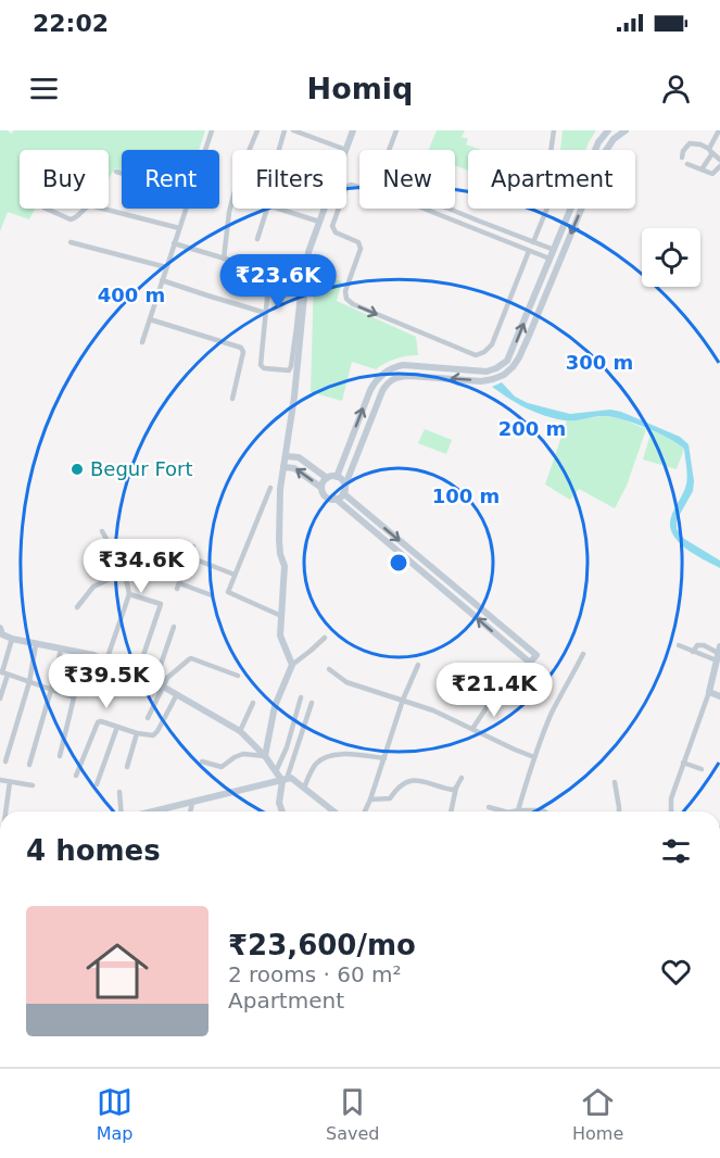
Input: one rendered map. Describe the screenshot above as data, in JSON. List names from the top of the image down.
{
  "places": ["Begur Fort"],
  "page": {
    "status": "22:02",
    "header": "Homiq",
    "chip": [
      "Buy",
      "Rent",
      "Filters",
      "New",
      "Apartment"
    ],
    "price": [
      "₹23.6K",
      "₹34.6K",
      "₹39.5K",
      "₹21.4K"
    ],
    "heading": "4 homes",
    "list": [
      {
        "name": "₹23,600/mo",
        "note": "2 rooms · 60 m² · Apartment"
      }
    ],
    "tabs": ["Map", "Saved", "Home"]
  },
  "rings": [
    "400 m",
    "300 m",
    "200 m",
    "100 m"
  ]
}
